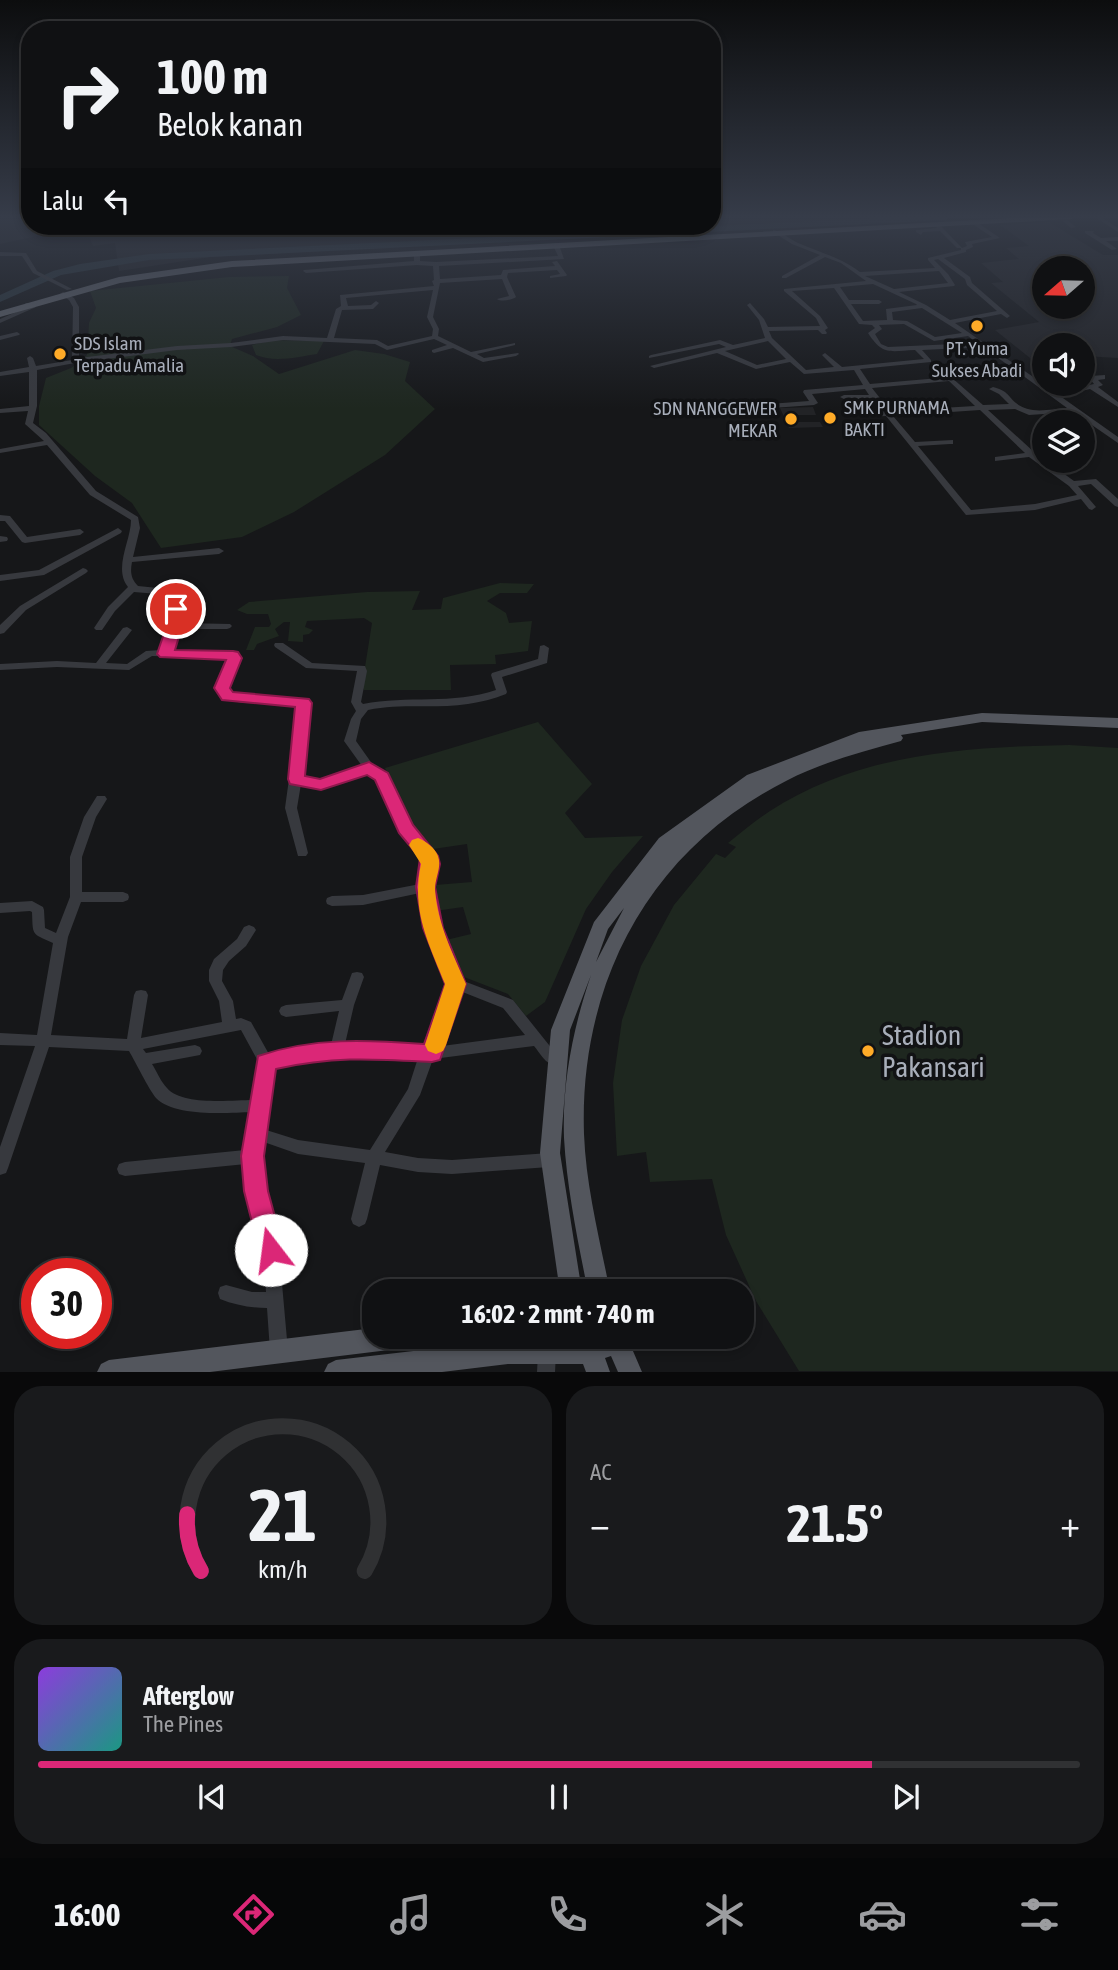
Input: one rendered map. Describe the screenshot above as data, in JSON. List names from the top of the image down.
{
  "places": [
    "PT. Yuma Sukses Abadi",
    "SDS Islam Terpadu Amalia",
    "SMK PURNAMA BAKTI",
    "SDN NANGGEWER MEKAR",
    "Stadion Pakansari"
  ],
  "north": "left",
  "page": {
    "turn": ["100 m", "Belok kanan"],
    "then": "Lalu",
    "limit": "30",
    "trip": "16:02 · 2 mnt · 740 m",
    "tile": "AC",
    "heat": ["−", "21.5°", "+"],
    "song": ["Afterglow", "The Pines"],
    "tabs": "16:00",
    "gauge": ["21", "km/h"]
  }
}
